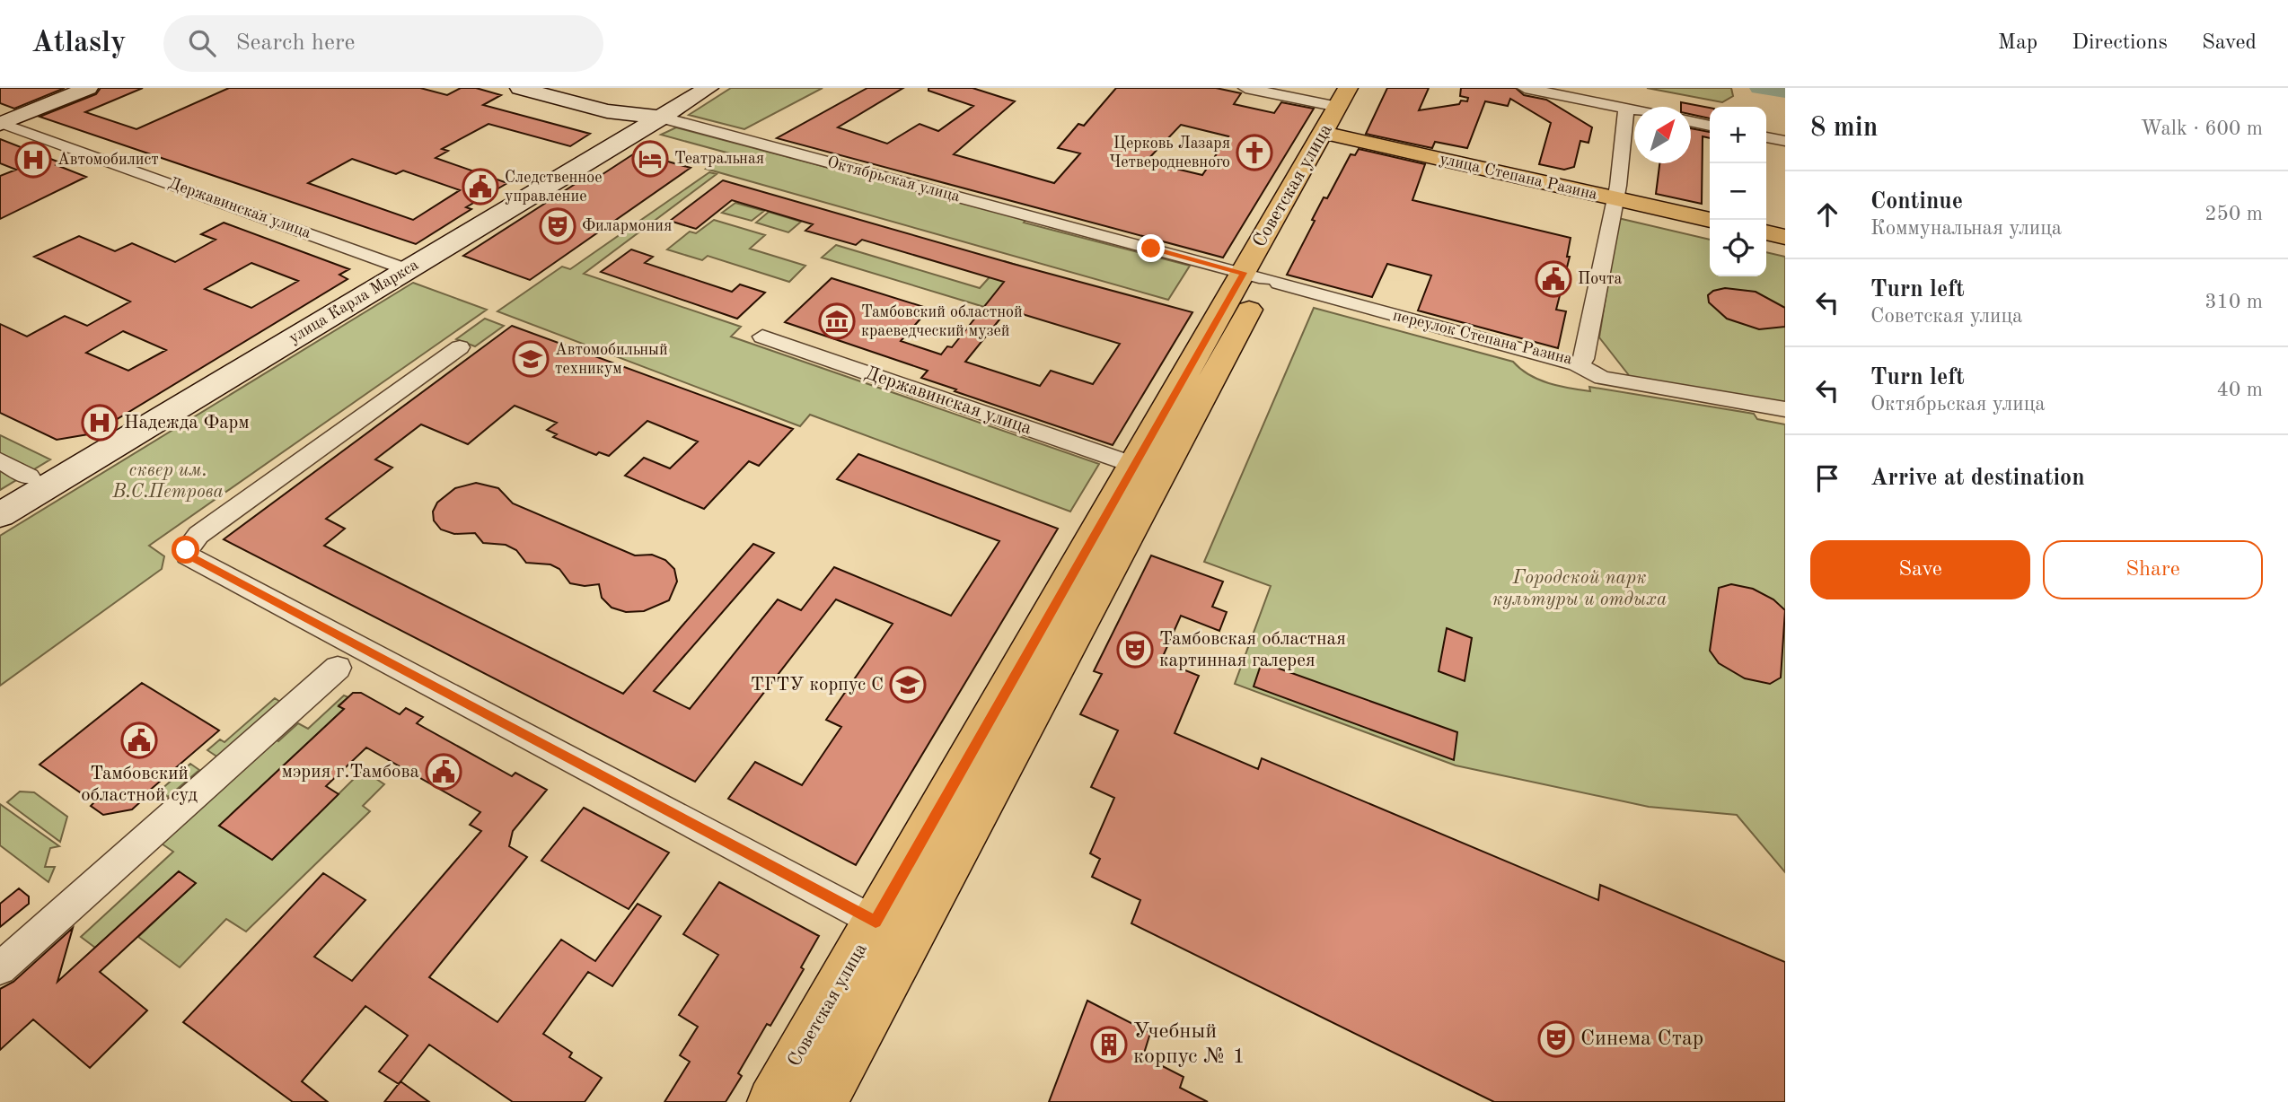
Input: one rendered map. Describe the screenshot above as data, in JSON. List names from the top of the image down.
{
  "streets": {
    "main road": [
      "улица Степана Разина",
      "Октябрьская улица",
      "Советская улица",
      "улица Карла Маркса"
    ],
    "street": ["Державинская улица", "переулок Степана Разина"]
  },
  "crossings": [
    ["улица Степана Разина", "Советская улица"],
    ["улица Степана Разина", "переулок Степана Разина"],
    ["Октябрьская улица", "Советская улица"],
    ["Октябрьская улица", "улица Карла Маркса"],
    ["Октябрьская улица", "переулок Степана Разина"],
    ["Советская улица", "Державинская улица"],
    ["Советская улица", "переулок Степана Разина"],
    ["Державинская улица", "улица Карла Маркса"]
  ],
  "parks": ["сквер им. В.С.Петрова", "Городской парк культуры и отдыха"],
  "places": {
    "church": ["Церковь Лазаря Четверодневного"],
    "hotel": ["Театральная"],
    "hospital": ["Автомобилист", "Надежда Фарм"],
    "public building": [
      "Следственное управление",
      "Почта",
      "Тамбовский областной суд",
      "мэрия г.Тамбова"
    ],
    "theatre": ["Филармония", "Тамбовская областная картинная галерея", "Синема Стар"],
    "museum": ["Тамбовский областной краеведческий музей"],
    "school or university": ["Автомобильный техникум", "ТГТУ корпус С"],
    "building": ["Учебный корпус № 1"]
  },
  "north": "top right",
  "page": {
    "header": "Atlasly",
    "search": "Search here",
    "nav": ["Map", "Directions", "Saved"],
    "heading": ["8 min", "Walk · 600 m"],
    "map_buttons": ["+", "−"],
    "list": [
      ["Continue", "Коммунальная улица", "250 m"],
      ["Turn left", "Советская улица", "310 m"],
      ["Turn left", "Октябрьская улица", "40 m"],
      "Arrive at destination"
    ],
    "buttons": ["Save", "Share"]
  }
}
